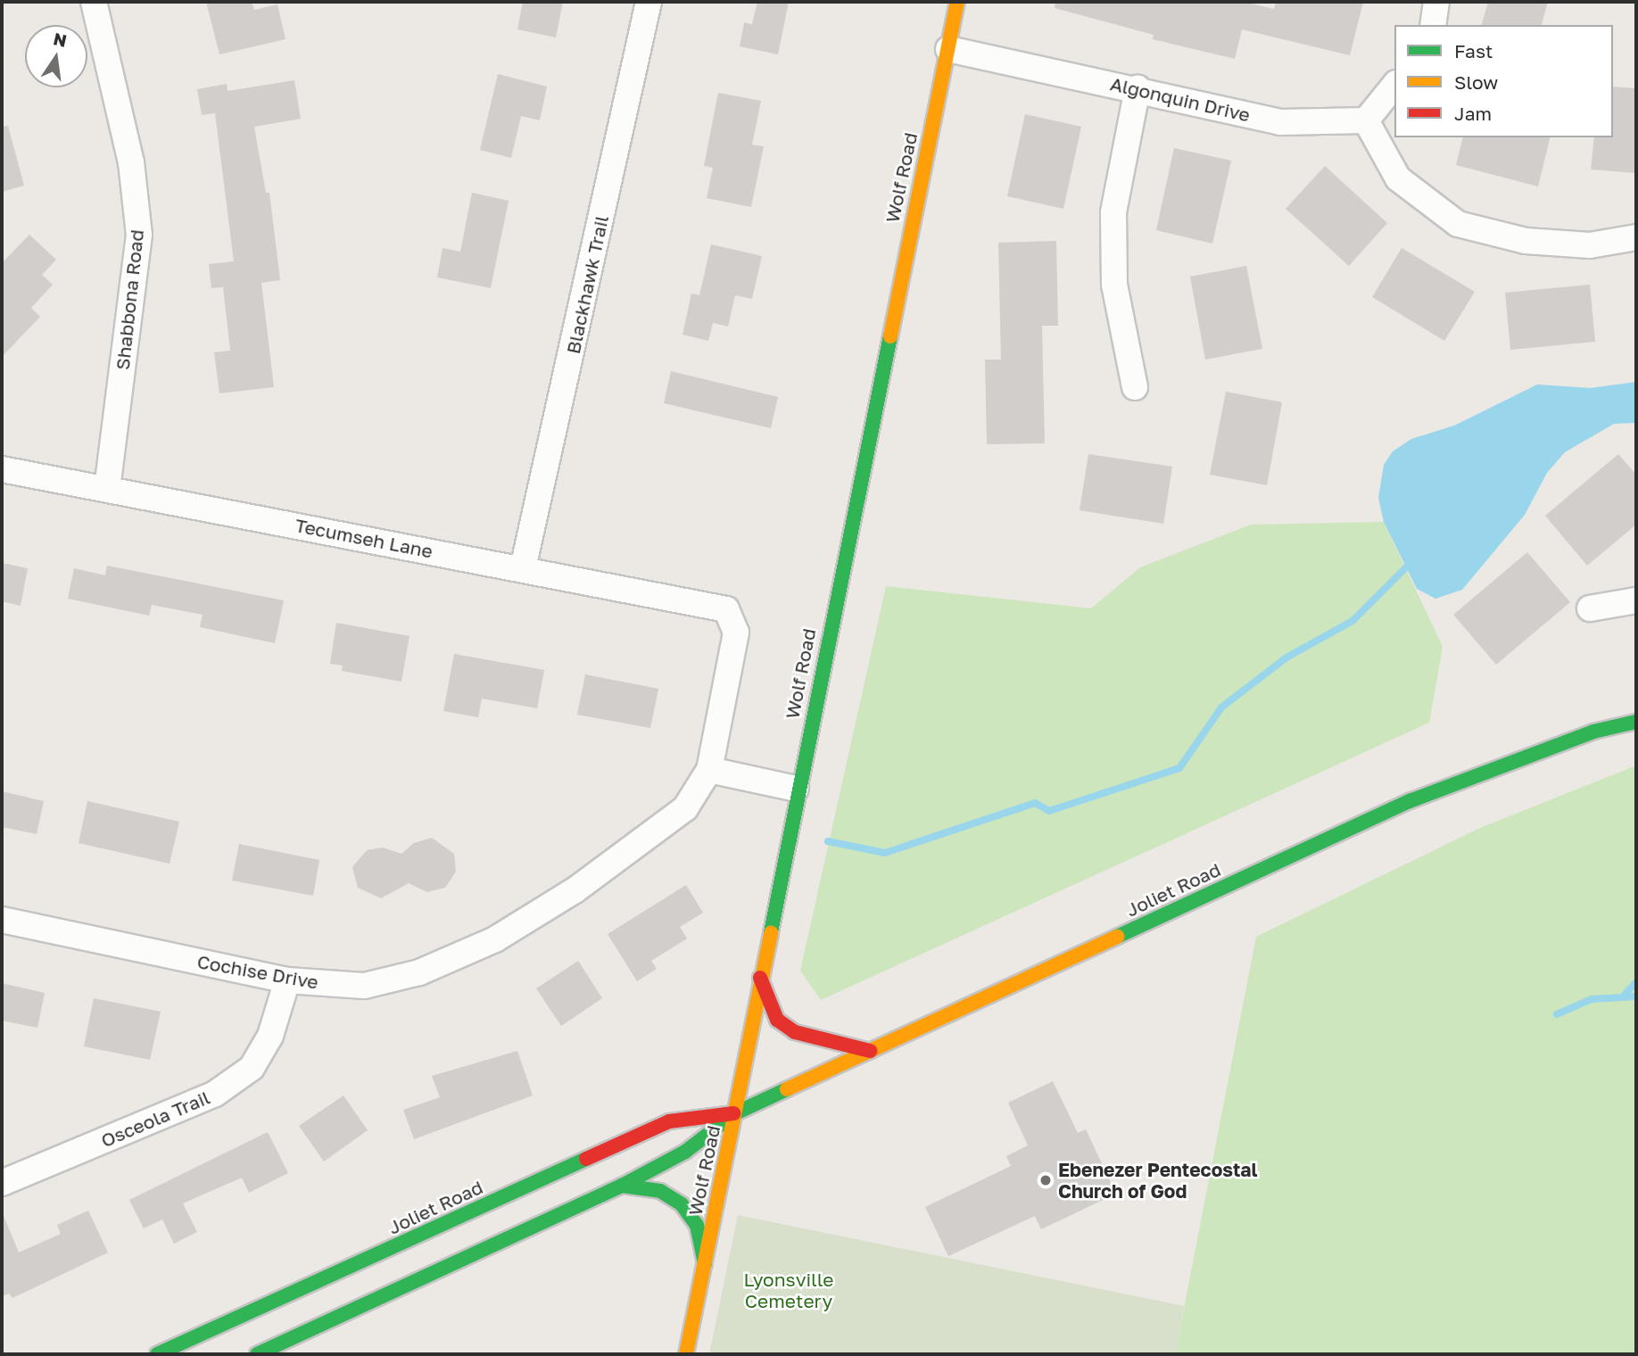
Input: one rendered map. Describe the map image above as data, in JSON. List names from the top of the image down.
{
  "streets": {
    "main road": ["Wolf Road", "Joliet Road"],
    "street": [
      "Algonquin Drive",
      "Blackhawk Trail",
      "Shabbona Road",
      "Tecumseh Lane",
      "Cochise Drive",
      "Osceola Trail"
    ]
  },
  "crossings": [
    ["Algonquin Drive", "Wolf Road"],
    ["Wolf Road", "Joliet Road"],
    ["Blackhawk Trail", "Tecumseh Lane"],
    ["Shabbona Road", "Tecumseh Lane"],
    ["Tecumseh Lane", "Cochise Drive"],
    ["Cochise Drive", "Osceola Trail"]
  ],
  "parks": ["Lyonsville Cemetery"],
  "places": ["Ebenezer Pentecostal Church of God"],
  "legend": ["Fast", "Slow", "Jam"],
  "north": "top"
}
